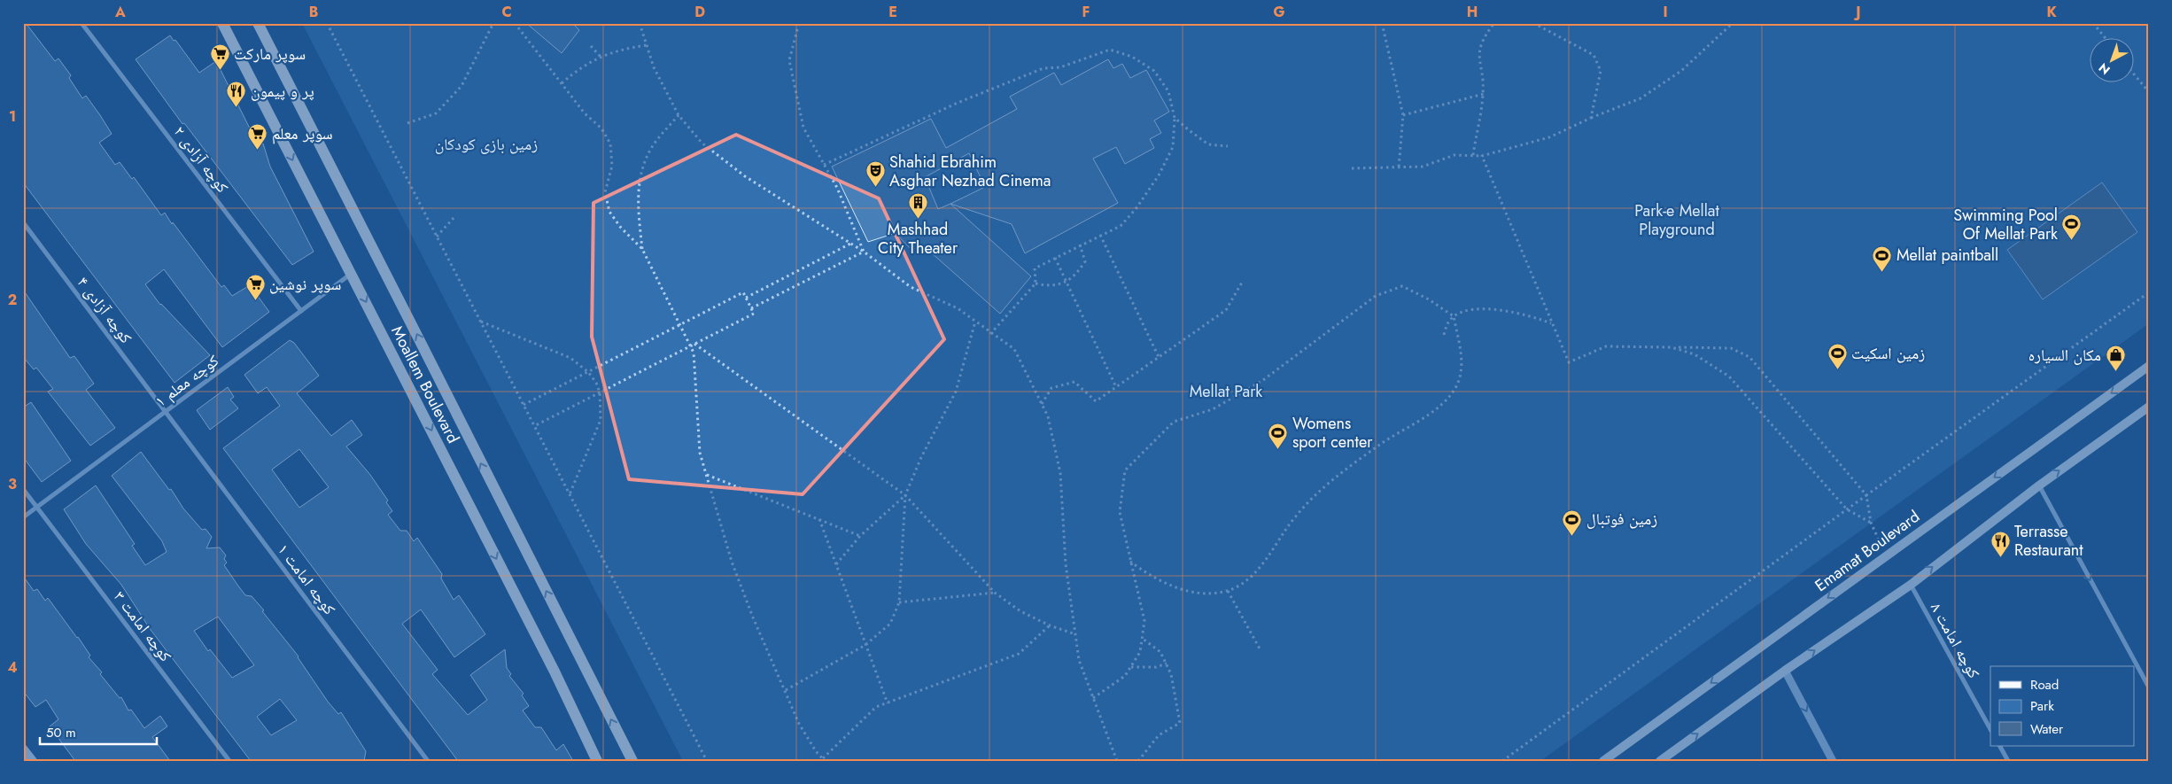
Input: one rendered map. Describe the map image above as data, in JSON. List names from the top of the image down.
{
  "streets": {
    "main road": ["Moallem Boulevard", "Emamat Boulevard"],
    "street": [
      "کوچه آزادی ۲",
      "کوچه آزادی ۴",
      "کوچه معلم ۱",
      "کوچه امامت ۱",
      "کوچه امامت ۳",
      "کوچه امامت ۸"
    ]
  },
  "crossings": [
    ["کوچه آزادی ۲", "کوچه معلم ۱"],
    ["کوچه آزادی ۴", "کوچه معلم ۱"],
    ["کوچه آزادی ۴", "کوچه امامت ۱"],
    ["کوچه معلم ۱", "Moallem Boulevard"],
    ["کوچه معلم ۱", "کوچه امامت ۱"],
    ["کوچه معلم ۱", "کوچه امامت ۳"]
  ],
  "parks": ["زمین بازی کودکان", "Park-e Mellat Playground", "Mellat Park"],
  "places": {
    "supermarket": ["سوپر مارکت", "سوپر معلم", "سوپر نوشین"],
    "restaurant": ["پر و پیمون", "Terrasse Restaurant"],
    "theatre": ["Shahid Ebrahim Asghar Nezhad Cinema"],
    "building": ["Mashhad City Theater"],
    "sports": [
      "Swimming Pool Of Mellat Park",
      "Mellat paintball",
      "زمین اسکیت",
      "Womens sport center",
      "زمین فوتبال"
    ],
    "shop": ["مکان السیاره"]
  },
  "legend": ["Road", "Park", "Water"],
  "scale_bar": "50 m",
  "north": "bottom left",
  "grid": {
    "columns": [
      "A",
      "B",
      "C",
      "D",
      "E",
      "F",
      "G",
      "H",
      "I",
      "J",
      "K"
    ],
    "rows": [
      "1",
      "2",
      "3",
      "4"
    ]
  }
}
